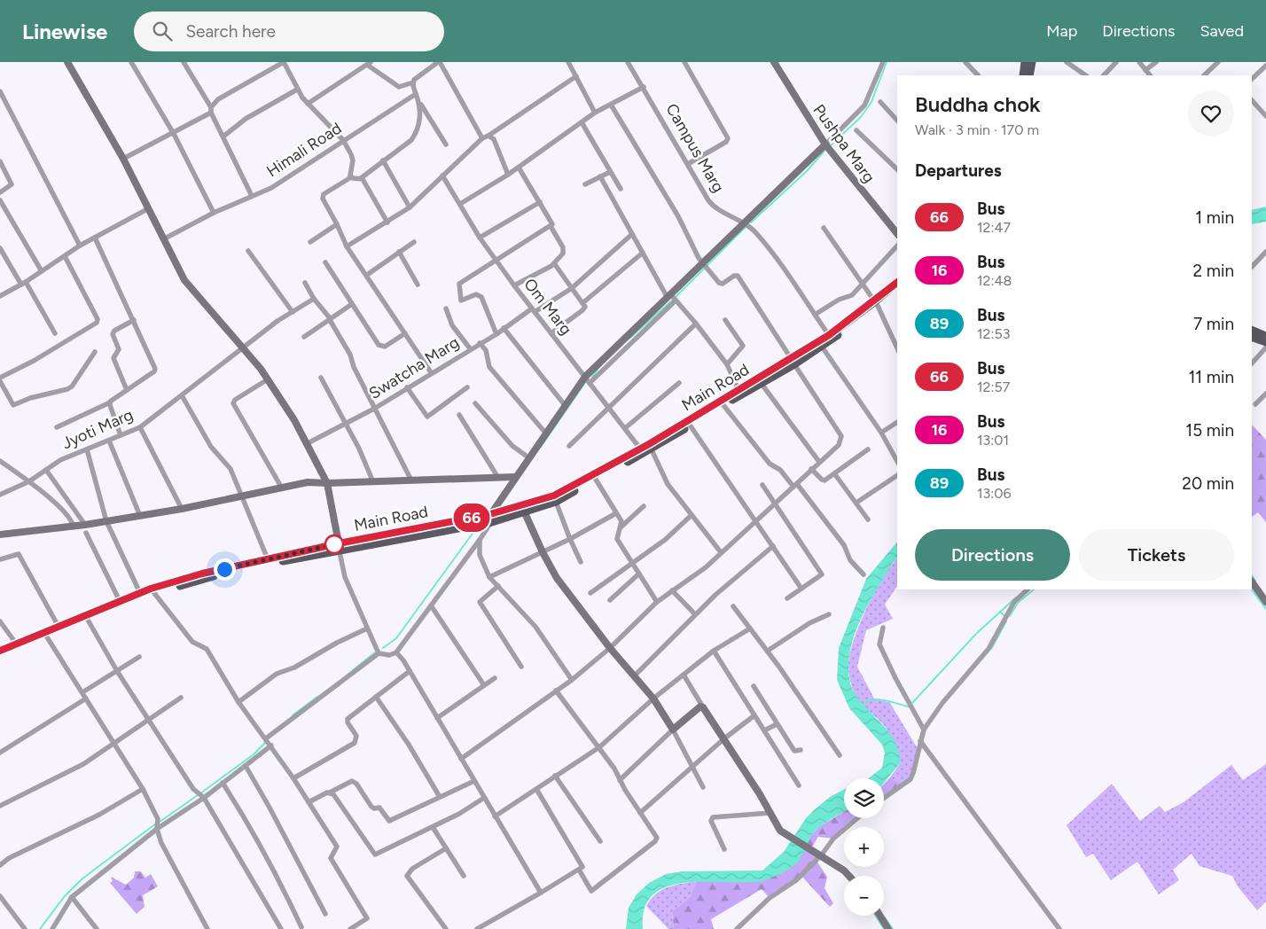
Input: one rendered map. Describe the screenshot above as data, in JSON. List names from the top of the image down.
{
  "streets": {
    "main road": ["Main Road"],
    "street": [
      "Pushpa Marg",
      "Campus Marg",
      "Himali Road",
      "Om Marg",
      "Swatcha Marg",
      "Jyoti Marg"
    ]
  },
  "crossings": [
    ["Campus Marg", "Main Road"],
    ["Om Marg", "Swatcha Marg"],
    ["Om Marg", "Main Road"]
  ],
  "lines": ["bus line 66"],
  "page": {
    "header": "Linewise",
    "search": "Search here",
    "nav": ["Map", "Directions", "Saved"],
    "on_map": "66",
    "heading": [
      ["Buddha chok", "Walk · 3 min · 170 m"],
      "Departures"
    ],
    "list": [
      {
        "mark": "66",
        "name": "Bus",
        "note": "12:47",
        "value": "1 min"
      },
      {
        "mark": "16",
        "name": "Bus",
        "note": "12:48",
        "value": "2 min"
      },
      {
        "mark": "89",
        "name": "Bus",
        "note": "12:53",
        "value": "7 min"
      },
      {
        "mark": "66",
        "name": "Bus",
        "note": "12:57",
        "value": "11 min"
      },
      {
        "mark": "16",
        "name": "Bus",
        "note": "13:01",
        "value": "15 min"
      },
      {
        "mark": "89",
        "name": "Bus",
        "note": "13:06",
        "value": "20 min"
      }
    ],
    "buttons": ["Directions", "Tickets"],
    "map_buttons": ["+", "−"]
  }
}
